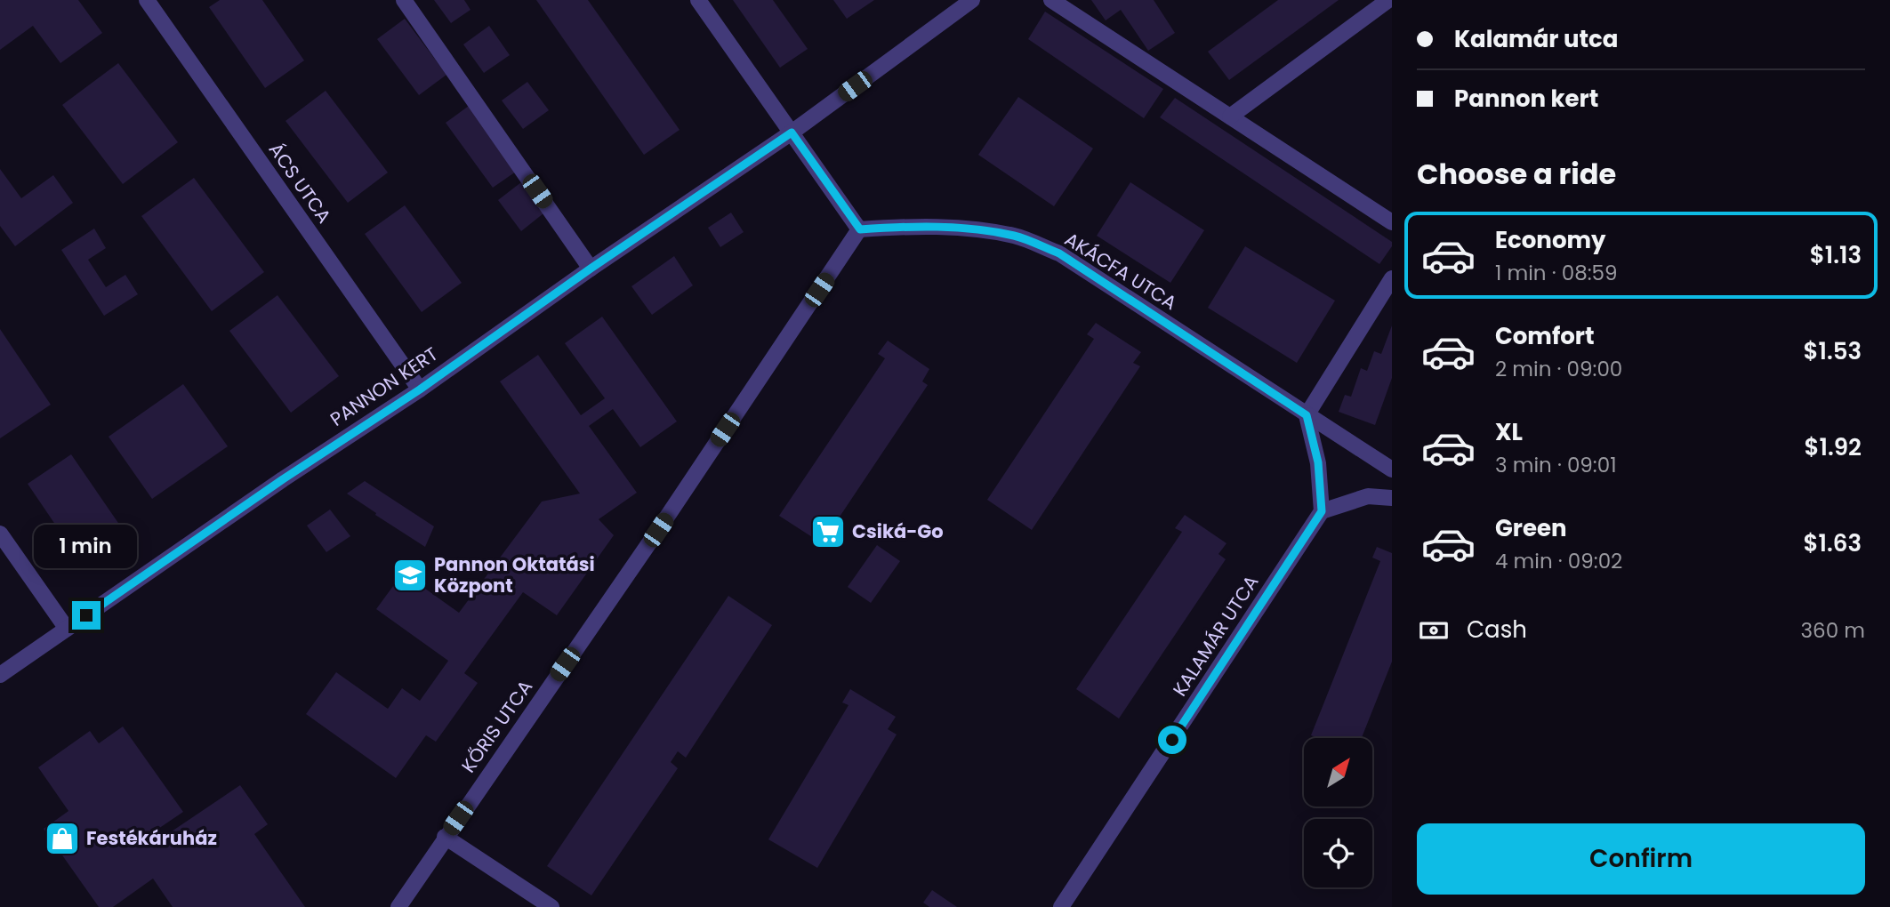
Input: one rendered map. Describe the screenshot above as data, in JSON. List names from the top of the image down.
{
  "streets": {
    "street": [
      "ÁCS UTCA",
      "AKÁCFA UTCA",
      "PANNON KERT",
      "KALAMÁR UTCA",
      "KŐRIS UTCA"
    ]
  },
  "crossings": [
    ["ÁCS UTCA", "PANNON KERT"],
    ["AKÁCFA UTCA", "KŐRIS UTCA"]
  ],
  "places": {
    "supermarket": ["Csiká-Go"],
    "school or university": ["Pannon Oktatási Központ"],
    "shop": ["Festékáruház"]
  },
  "north": "top right",
  "page": {
    "banner": ["Kalamár utca", "Pannon kert"],
    "heading": "Choose a ride",
    "list": [
      {
        "name": "Economy",
        "note": "1 min · 08:59",
        "value": "$1.13"
      },
      {
        "name": "Comfort",
        "note": "2 min · 09:00",
        "value": "$1.53"
      },
      {
        "name": "XL",
        "note": "3 min · 09:01",
        "value": "$1.92"
      },
      {
        "name": "Green",
        "note": "4 min · 09:02",
        "value": "$1.63"
      }
    ],
    "bubble": "1 min",
    "pay": ["Cash", "360 m"],
    "buttons": "Confirm"
  }
}
